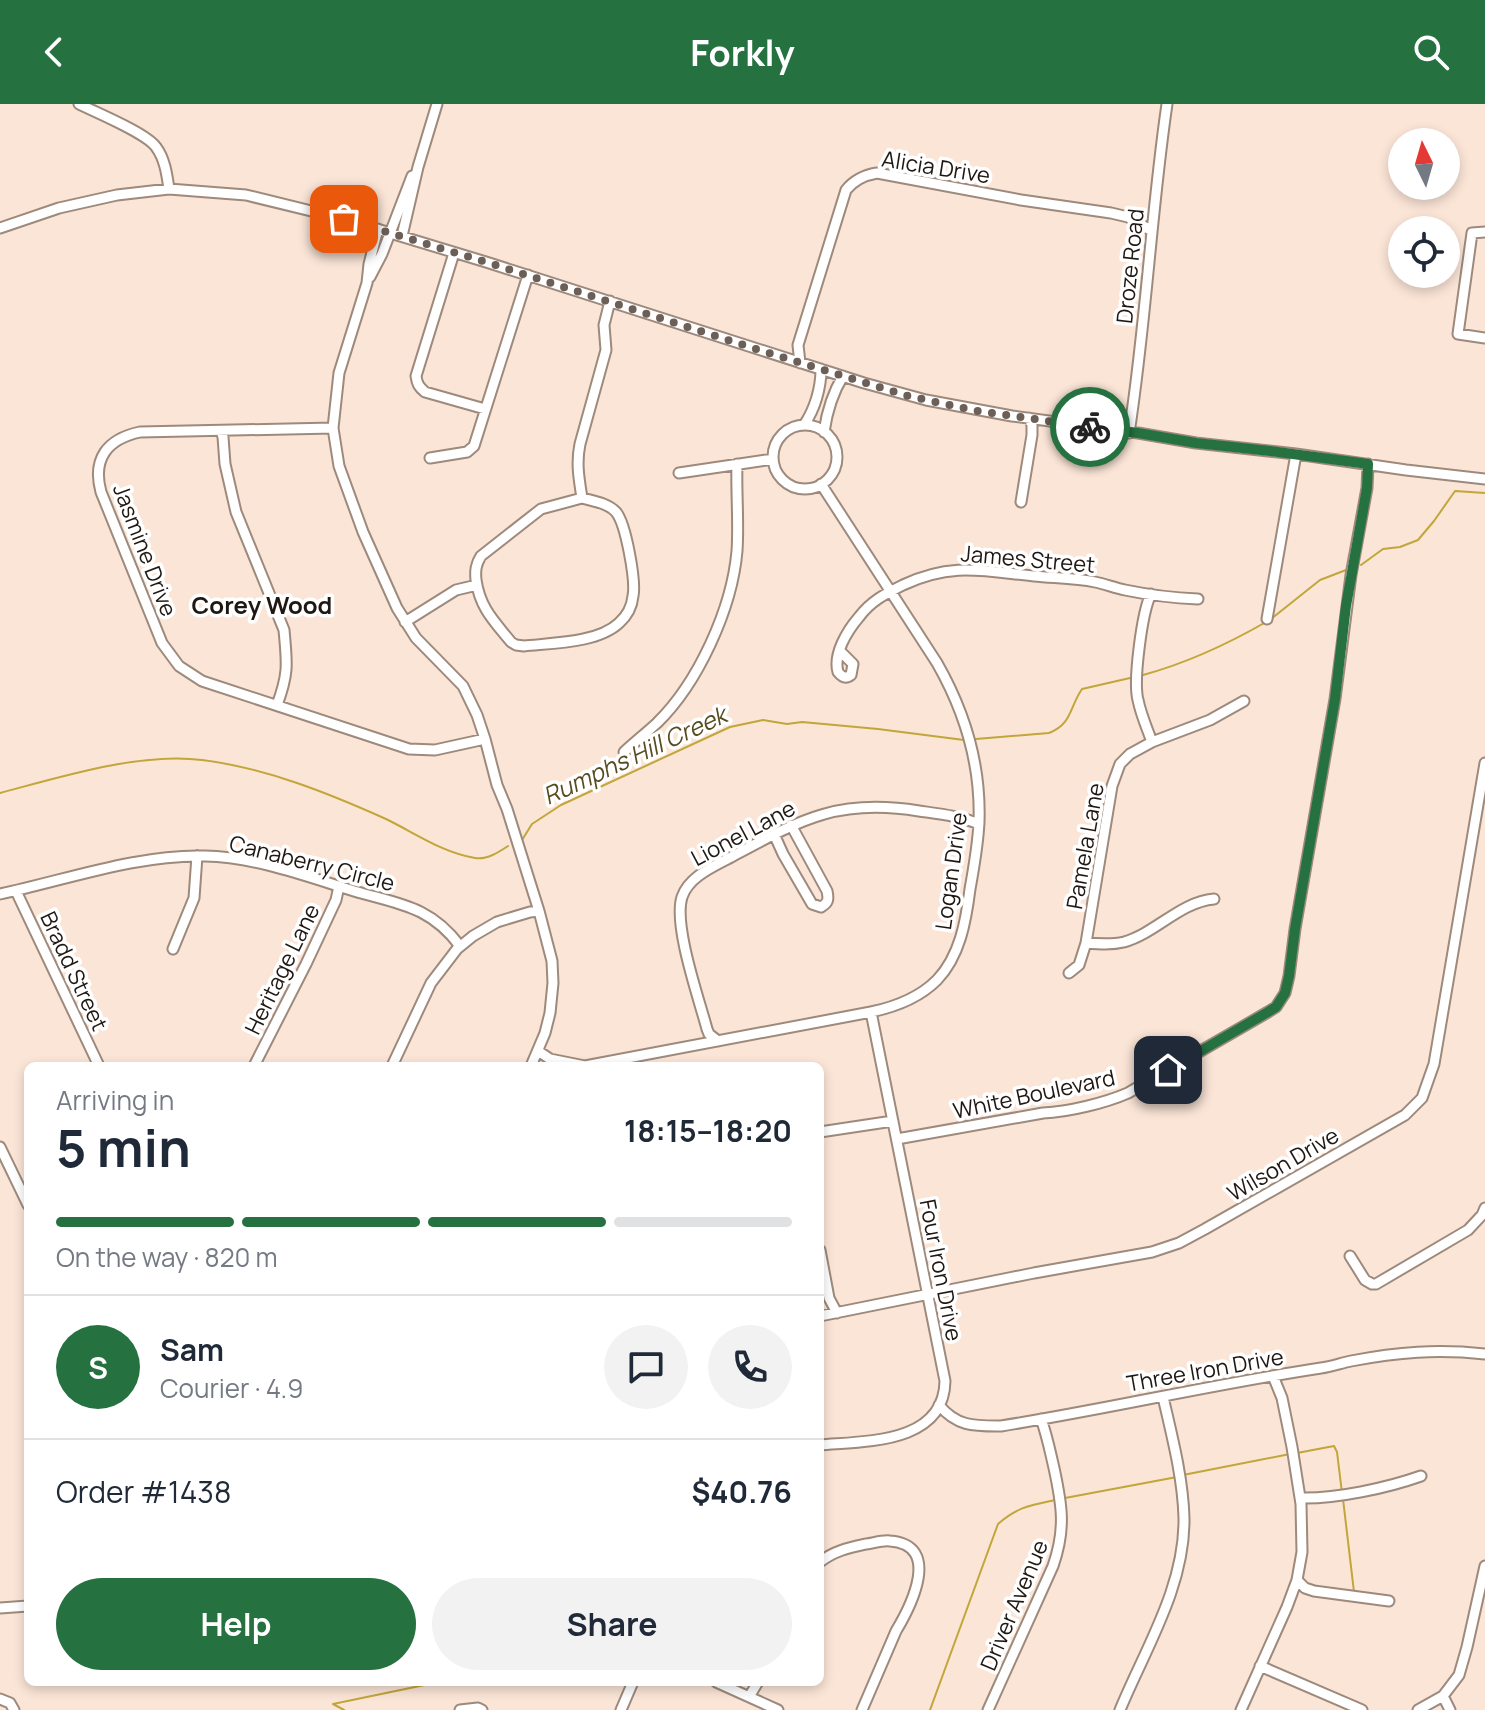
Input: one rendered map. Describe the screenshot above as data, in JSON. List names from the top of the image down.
{
  "streets": {
    "street": [
      "Alicia Drive",
      "Droze Road",
      "Jasmine Drive",
      "James Street",
      "Lionel Lane",
      "Pamela Lane",
      "Canaberry Circle",
      "Logan Drive",
      "Heritage Lane",
      "Bradd Street",
      "White Boulevard",
      "Wilson Drive",
      "Four Iron Drive",
      "Three Iron Drive",
      "Driver Avenue"
    ]
  },
  "crossings": [
    ["Alicia Drive", "Droze Road"],
    ["James Street", "Logan Drive"],
    ["Lionel Lane", "Logan Drive"],
    ["Canaberry Circle", "Heritage Lane"],
    ["Canaberry Circle", "Bradd Street"],
    ["Logan Drive", "Four Iron Drive"],
    ["White Boulevard", "Four Iron Drive"],
    ["Wilson Drive", "Four Iron Drive"],
    ["Four Iron Drive", "Three Iron Drive"],
    ["Three Iron Drive", "Driver Avenue"]
  ],
  "districts": ["Corey Wood"],
  "water": ["Rumphs Hill Creek"],
  "north": "top",
  "page": {
    "header": "Forkly",
    "heading": ["5 min", "Arriving in", "18:15–18:20"],
    "panel": [
      "Sam",
      "Courier · 4.9",
      "Order #1438",
      "$40.76"
    ],
    "bar": "On the way · 820 m",
    "round": "S",
    "buttons": ["Help", "Share"]
  }
}
